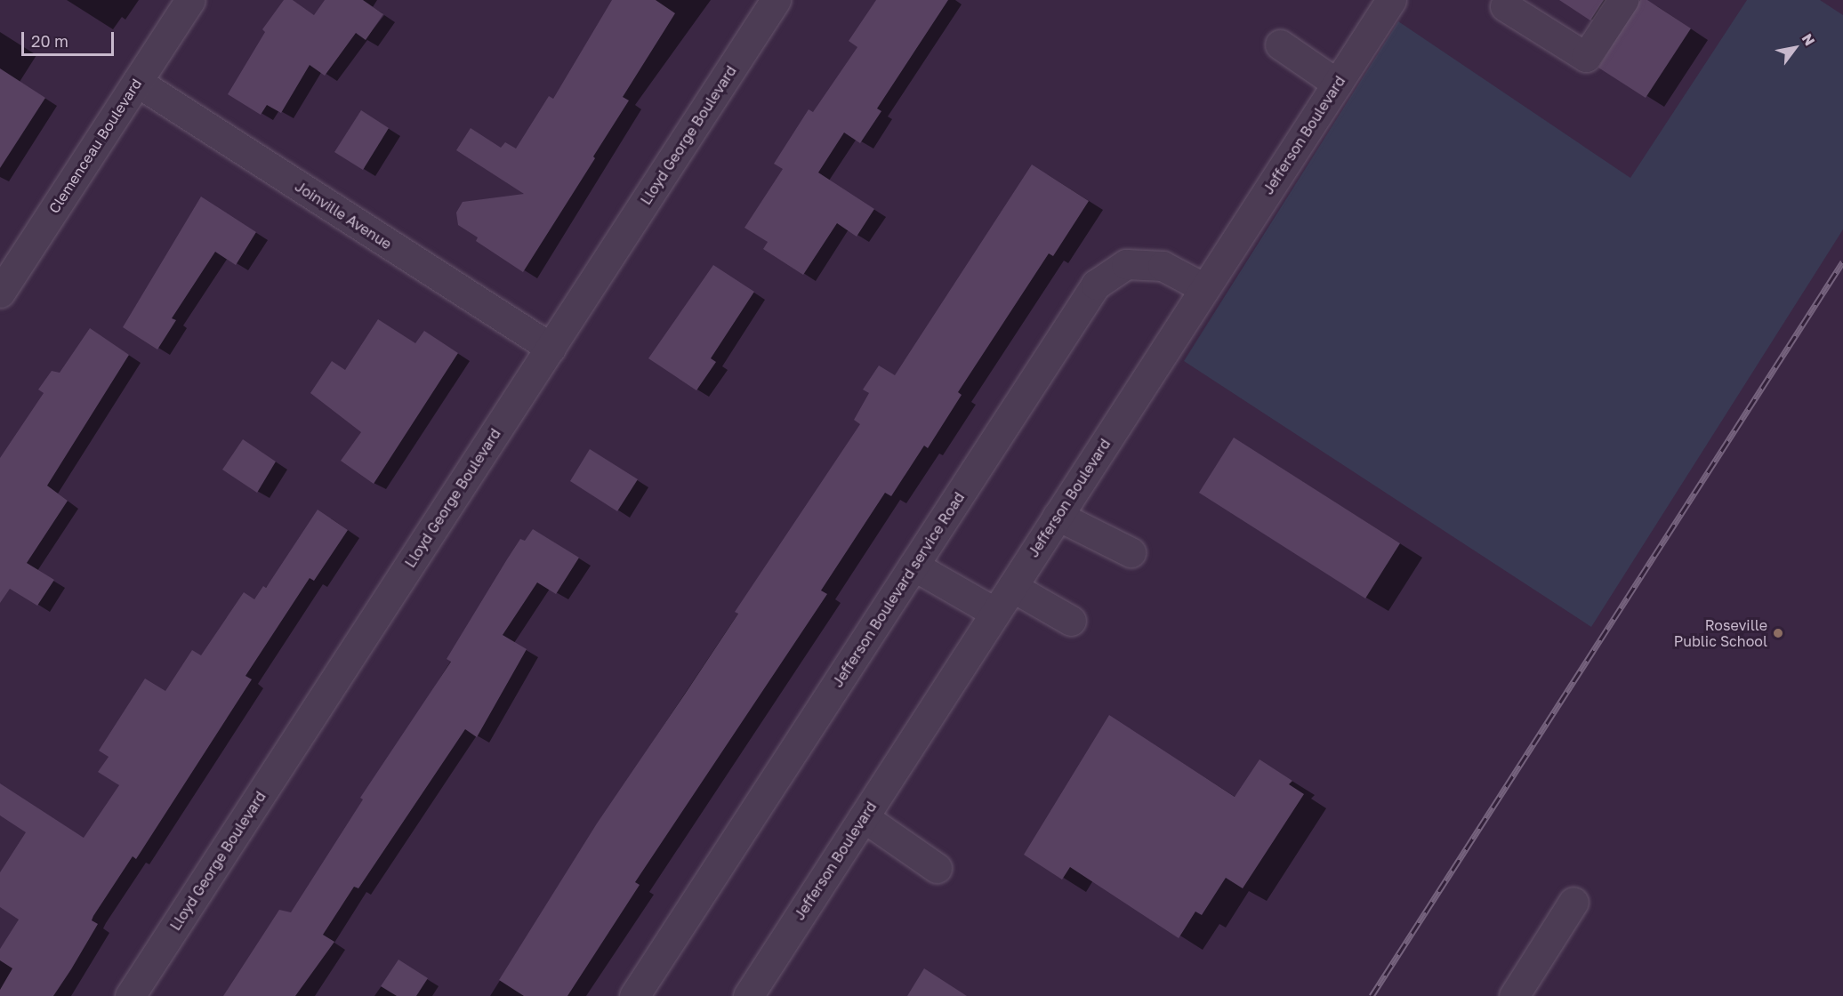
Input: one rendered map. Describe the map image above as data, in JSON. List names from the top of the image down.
{
  "streets": {
    "street": [
      "Lloyd George Boulevard",
      "Jefferson Boulevard",
      "Clemenceau Boulevard",
      "Joinville Avenue",
      "Jefferson Boulevard service Road"
    ]
  },
  "crossings": [
    ["Lloyd George Boulevard", "Joinville Avenue"],
    ["Jefferson Boulevard", "Jefferson Boulevard service Road"],
    ["Clemenceau Boulevard", "Joinville Avenue"]
  ],
  "places": ["Roseville Public School"],
  "scale_bar": "20 m",
  "north": "top right"
}
